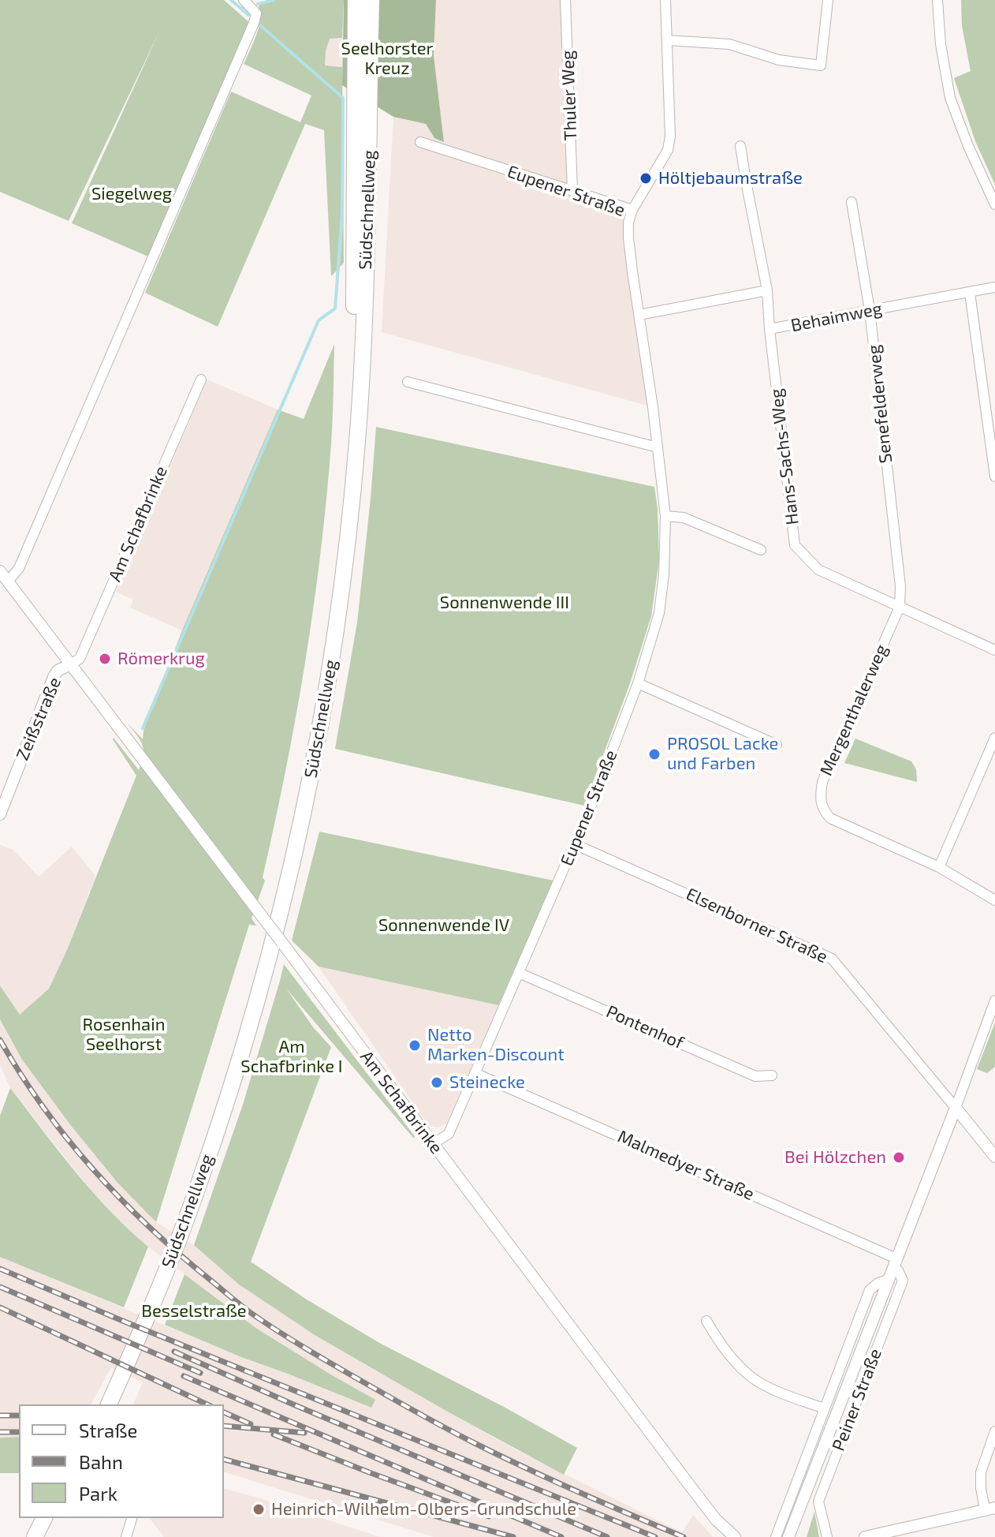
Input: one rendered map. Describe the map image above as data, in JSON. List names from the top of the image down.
{
  "streets": {
    "highway": ["Südschnellweg"],
    "street": [
      "Thuler Weg",
      "Eupener Straße",
      "Behaimweg",
      "Senefelderweg",
      "Hans-Sachs-Weg",
      "Am Schafbrinke",
      "Mergenthalerweg",
      "Zeißstraße",
      "Elsenborner Straße",
      "Pontenhof",
      "Malmedyer Straße",
      "Peiner Straße"
    ]
  },
  "crossings": [
    ["Thuler Weg", "Eupener Straße"],
    ["Eupener Straße", "Am Schafbrinke"],
    ["Eupener Straße", "Elsenborner Straße"],
    ["Eupener Straße", "Pontenhof"],
    ["Eupener Straße", "Malmedyer Straße"],
    ["Behaimweg", "Senefelderweg"],
    ["Behaimweg", "Hans-Sachs-Weg"],
    ["Senefelderweg", "Hans-Sachs-Weg"],
    ["Senefelderweg", "Mergenthalerweg"],
    ["Hans-Sachs-Weg", "Mergenthalerweg"],
    ["Am Schafbrinke", "Zeißstraße"],
    ["Elsenborner Straße", "Peiner Straße"],
    ["Malmedyer Straße", "Peiner Straße"]
  ],
  "parks": [
    "Seelhorster Kreuz",
    "Siegelweg",
    "Sonnenwende III",
    "Sonnenwende IV",
    "Rosenhain Seelhorst",
    "Am Schafbrinke I",
    "Besselstraße"
  ],
  "places": [
    "Höltjebaumstraße",
    "Römerkrug",
    "PROSOL Lacke und Farben",
    "Netto Marken-Discount",
    "Steinecke",
    "Bei Hölzchen",
    "Heinrich-Wilhelm-Olbers-Grundschule"
  ],
  "legend": ["Straße", "Bahn", "Park"]
}
